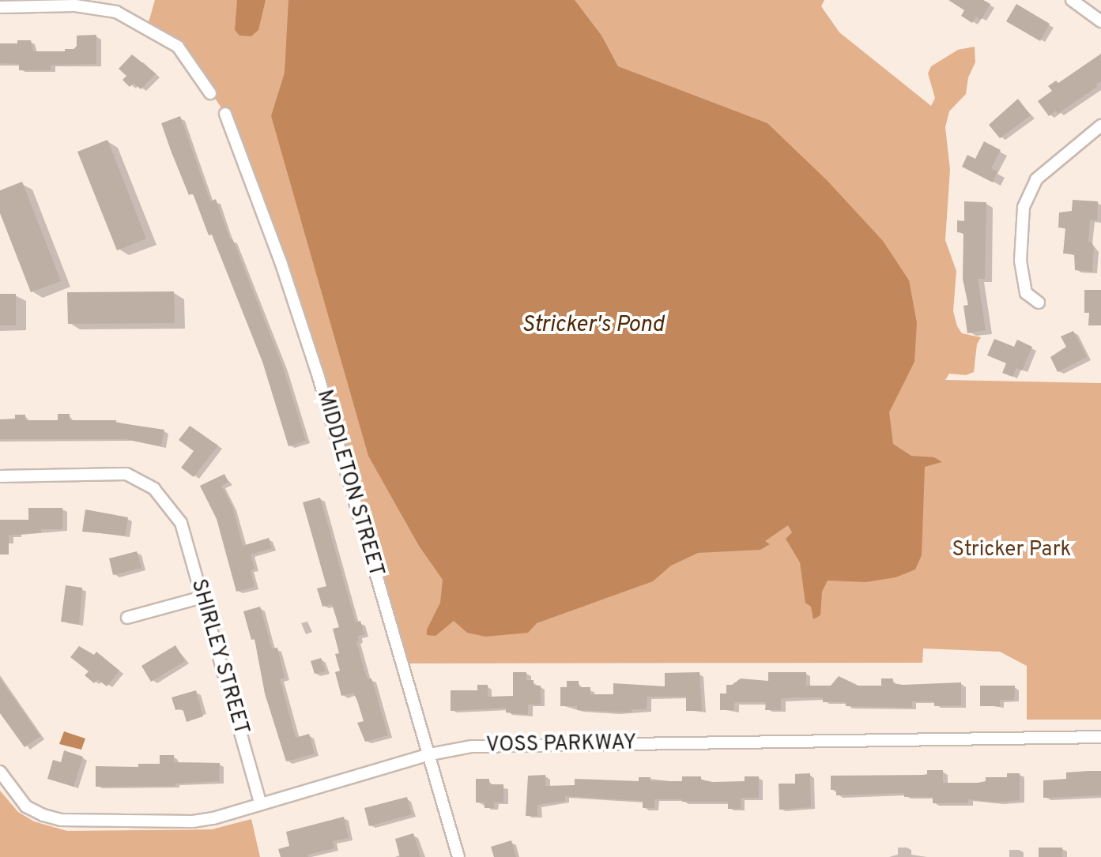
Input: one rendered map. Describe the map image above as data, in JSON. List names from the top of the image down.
{
  "streets": {
    "street": ["MIDDLETON STREET", "SHIRLEY STREET", "VOSS PARKWAY"]
  },
  "crossings": [
    ["MIDDLETON STREET", "VOSS PARKWAY"],
    ["SHIRLEY STREET", "VOSS PARKWAY"]
  ],
  "water": ["Stricker's Pond"],
  "parks": ["Stricker Park"]
}
